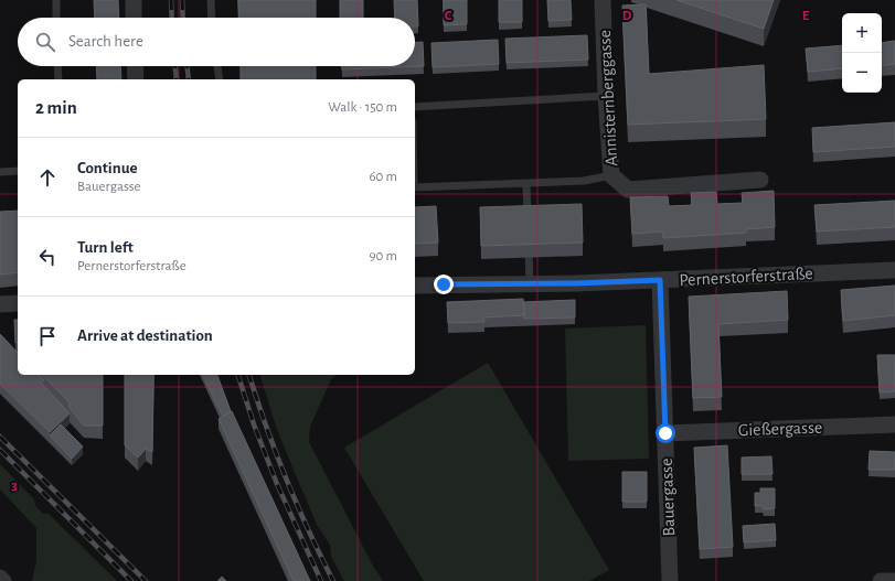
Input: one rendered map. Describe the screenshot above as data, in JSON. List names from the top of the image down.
{
  "streets": {
    "street": [
      "Annisternberggasse",
      "Pernerstorferstraße",
      "Gießergasse",
      "Bauergasse"
    ]
  },
  "crossings": [
    ["Pernerstorferstraße", "Bauergasse"],
    ["Gießergasse", "Bauergasse"]
  ],
  "page": {
    "map_buttons": ["+", "−"],
    "search": "Search here",
    "heading": ["2 min", "Walk · 150 m"],
    "list": [
      ["Continue", "Bauergasse", "60 m"],
      ["Turn left", "Pernerstorferstraße", "90 m"],
      "Arrive at destination"
    ]
  },
  "grid": {
    "columns": ["C", "D", "E"],
    "rows": ["3"]
  }
}
